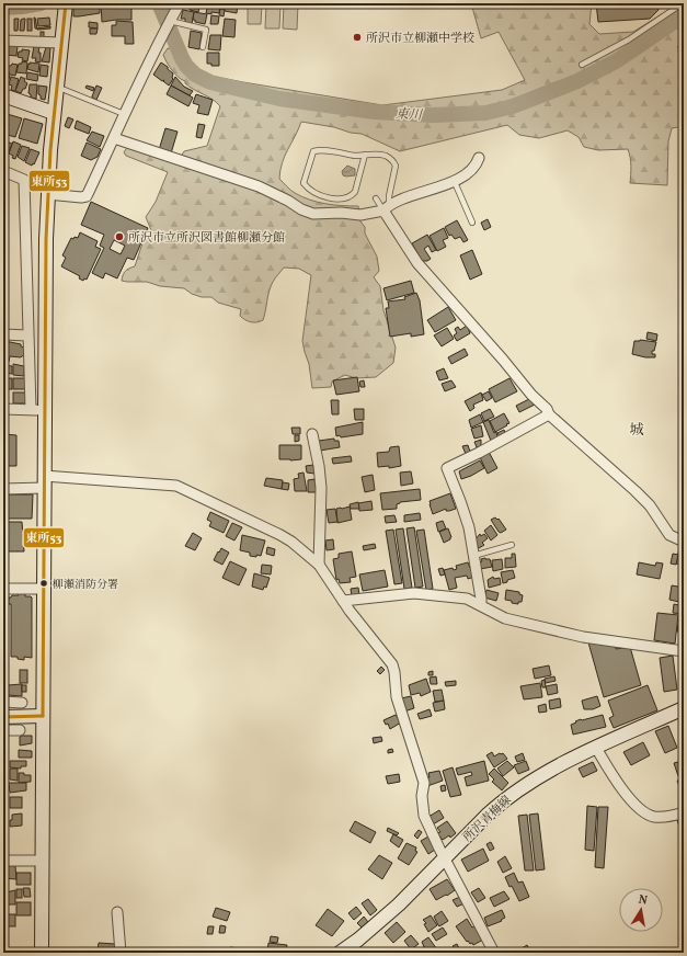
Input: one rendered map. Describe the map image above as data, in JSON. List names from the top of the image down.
{
  "streets": {
    "street": ["所沢青梅線"]
  },
  "districts": ["城"],
  "water": ["東川"],
  "places": ["所沢市立柳瀬中学校", "所沢市立所沢図書館柳瀬分館", "柳瀬消防分署"],
  "lines": ["transit line 東所53"],
  "north": "top"
}
